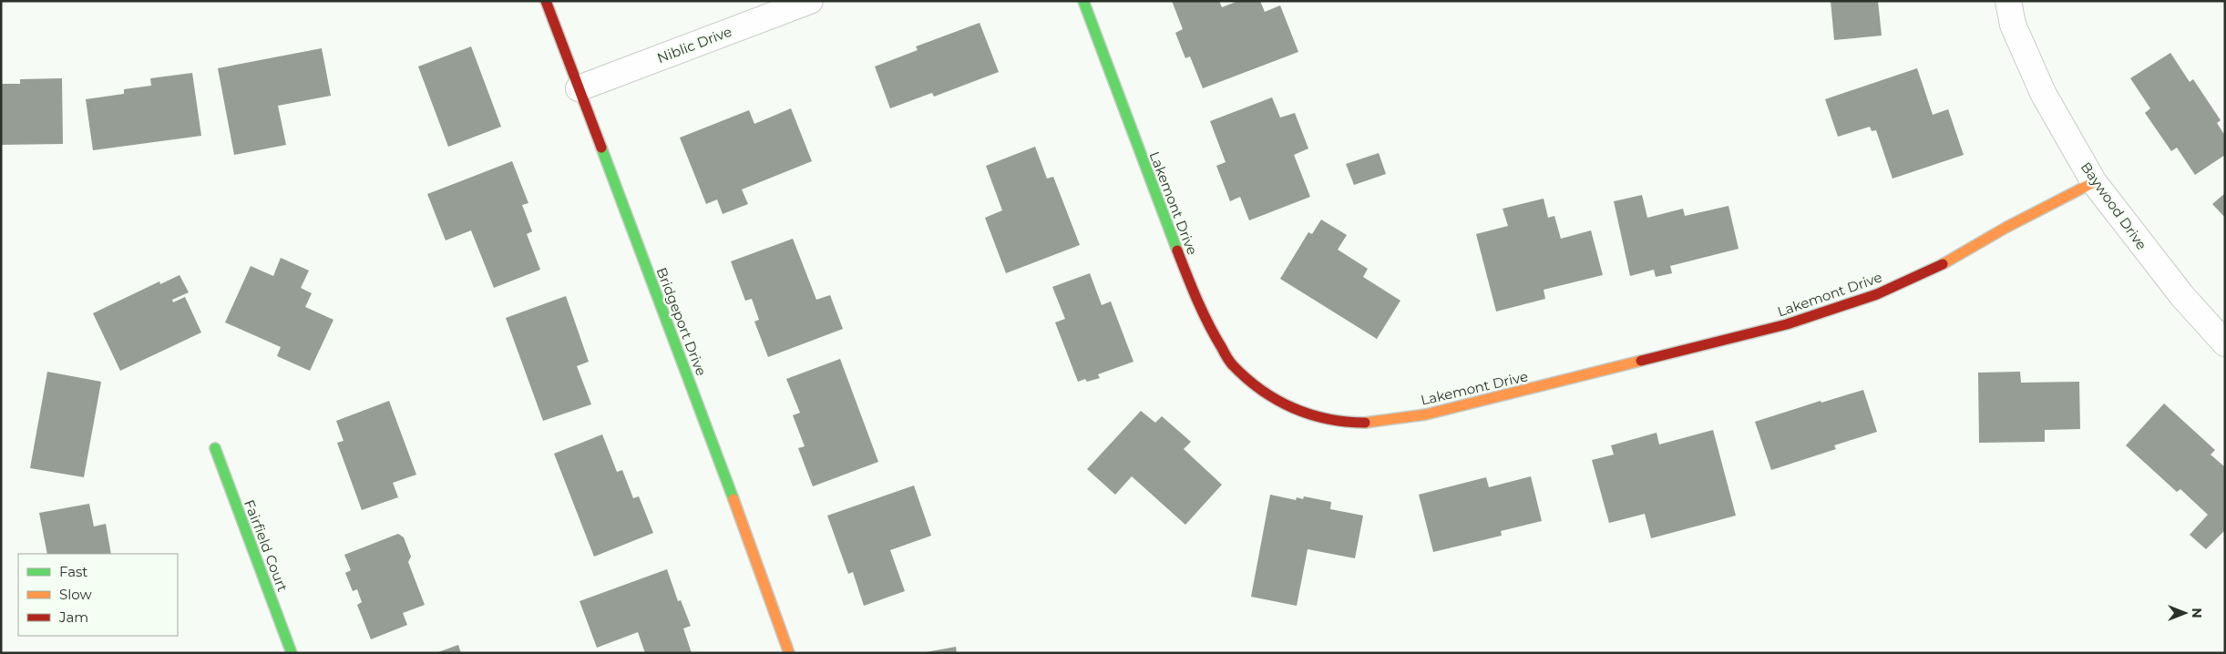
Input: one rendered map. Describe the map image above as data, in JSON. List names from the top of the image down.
{
  "streets": {
    "street": [
      "Niblic Drive",
      "Lakemont Drive",
      "Baywood Drive",
      "Bridgeport Drive",
      "Fairfield Court"
    ]
  },
  "crossings": [
    ["Niblic Drive", "Bridgeport Drive"],
    ["Lakemont Drive", "Baywood Drive"]
  ],
  "legend": ["Fast", "Slow", "Jam"],
  "north": "right"
}
